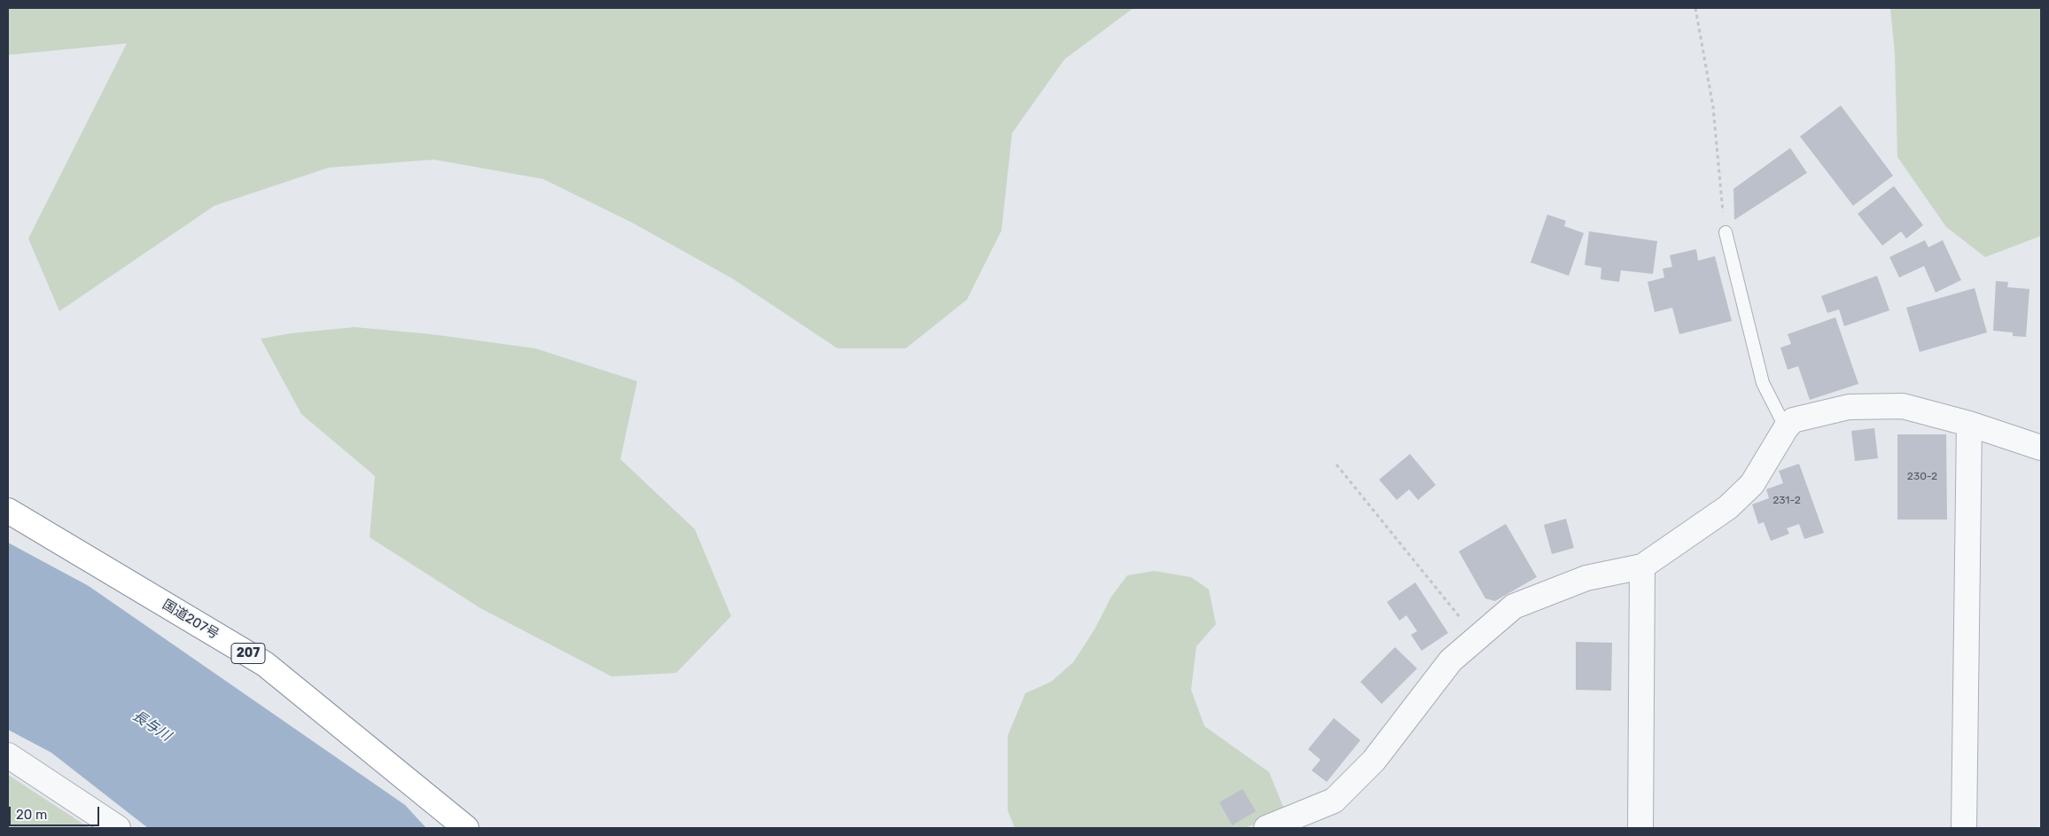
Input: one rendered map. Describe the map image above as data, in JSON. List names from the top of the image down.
{
  "streets": {
    "highway": ["国道207号", "207"]
  },
  "water": ["長与川"],
  "house_numbers": ["230-2", "231-2"],
  "scale_bar": "20 m"
}
